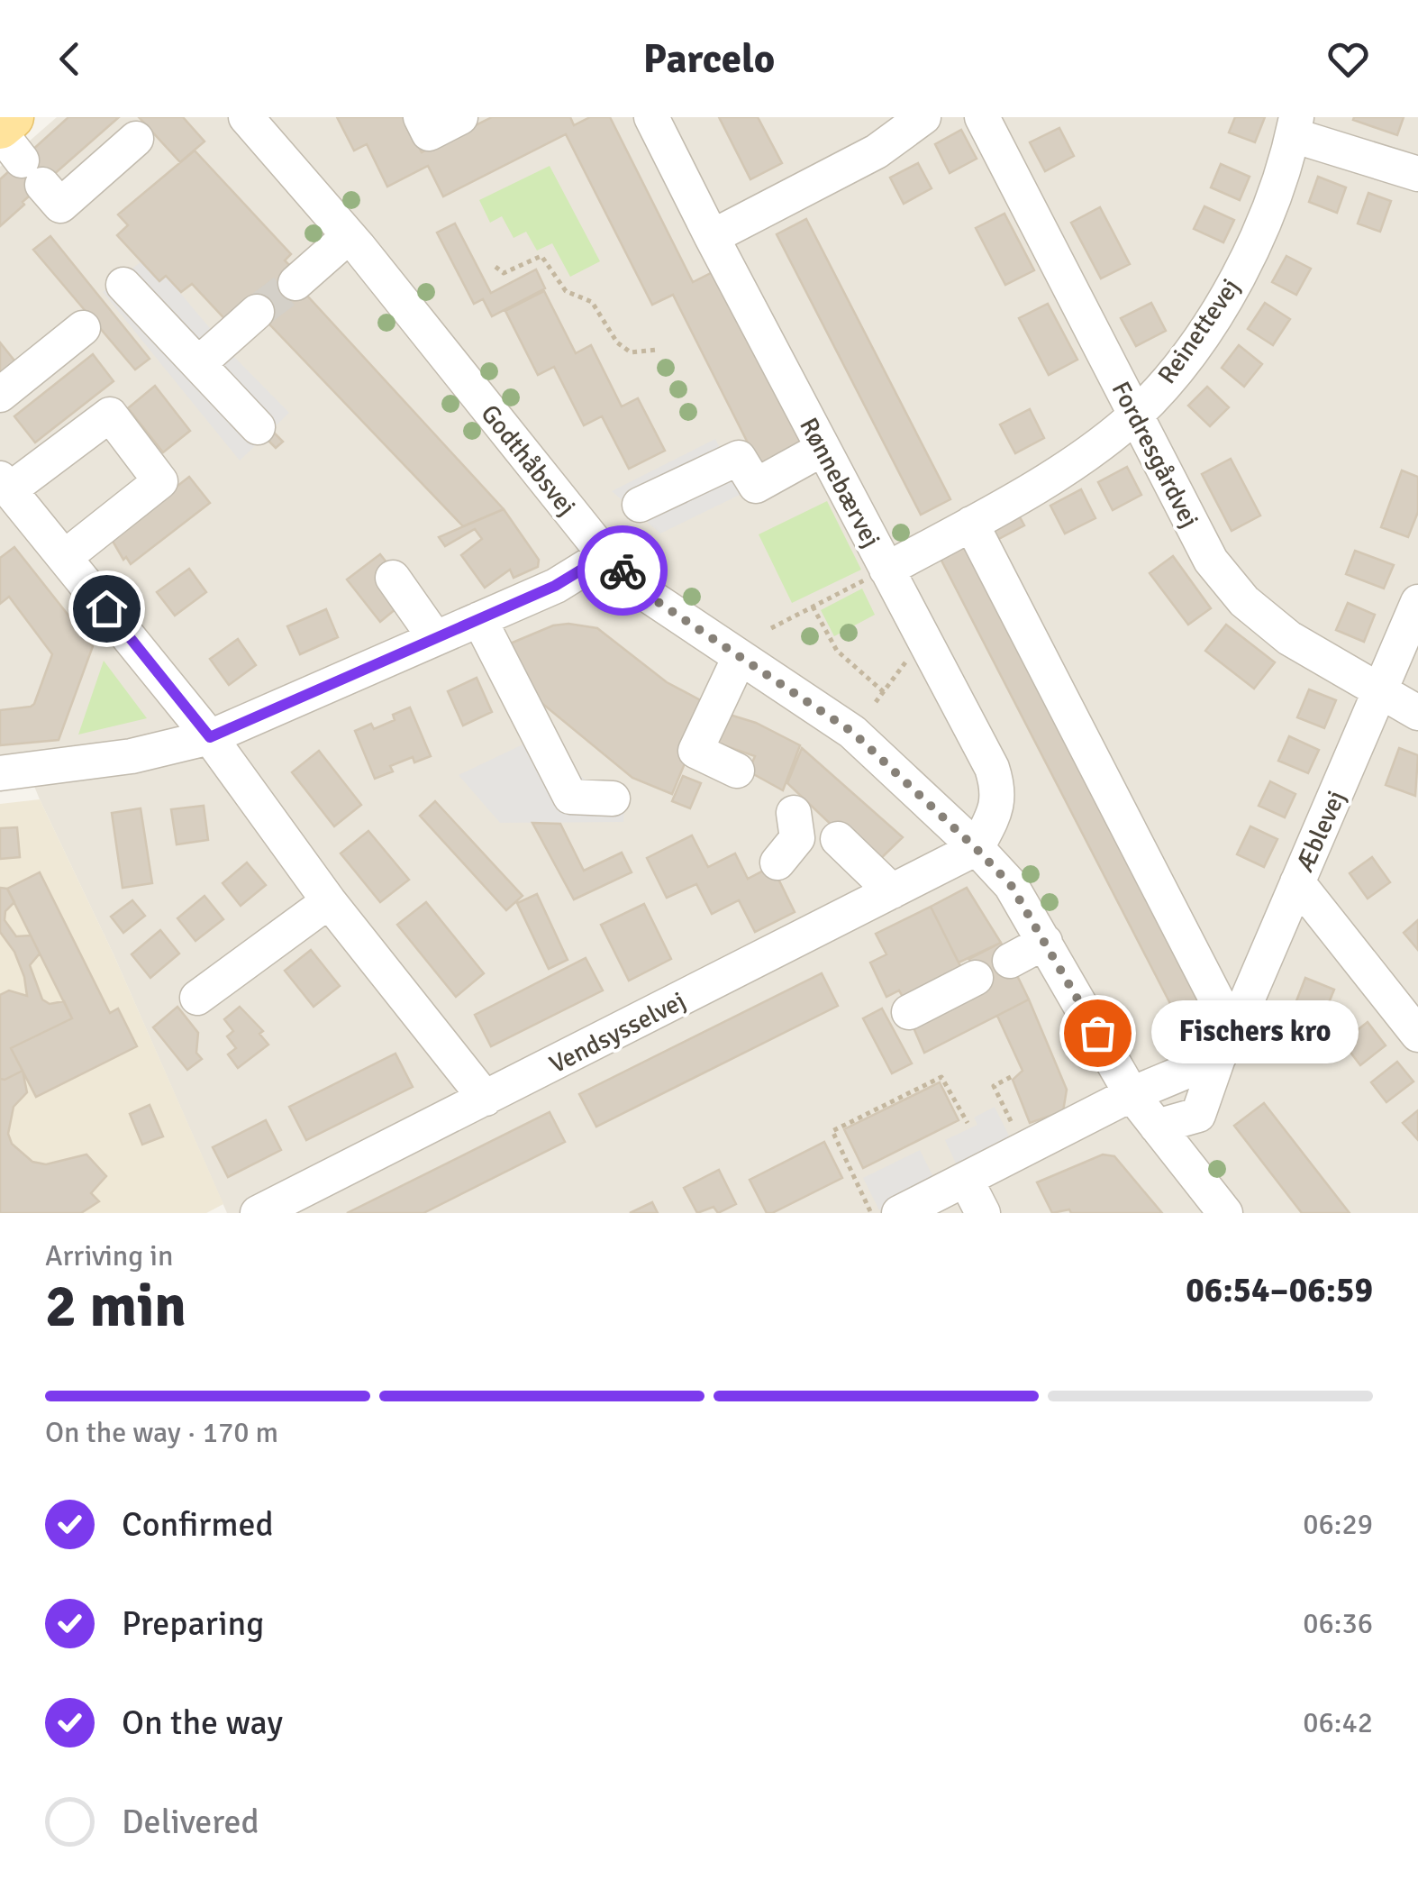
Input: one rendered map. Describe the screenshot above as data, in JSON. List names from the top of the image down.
{
  "streets": {
    "street": [
      "Reinettevej",
      "Fordresgårdvej",
      "Godthåbsvej",
      "Rønnebærvej",
      "Æblevej",
      "Vendsysselvej"
    ]
  },
  "crossings": [
    ["Reinettevej", "Fordresgårdvej"],
    ["Reinettevej", "Rønnebærvej"],
    ["Fordresgårdvej", "Æblevej"],
    ["Godthåbsvej", "Rønnebærvej"],
    ["Godthåbsvej", "Æblevej"],
    ["Godthåbsvej", "Vendsysselvej"],
    ["Rønnebærvej", "Vendsysselvej"]
  ],
  "places": ["Fischers kro"],
  "page": {
    "header": "Parcelo",
    "bubble": "Fischers kro",
    "heading": ["2 min", "Arriving in", "06:54–06:59"],
    "bar": "On the way · 170 m",
    "list": [
      ["Confirmed", "06:29"],
      ["Preparing", "06:36"],
      ["On the way", "06:42"],
      "Delivered"
    ]
  }
}
